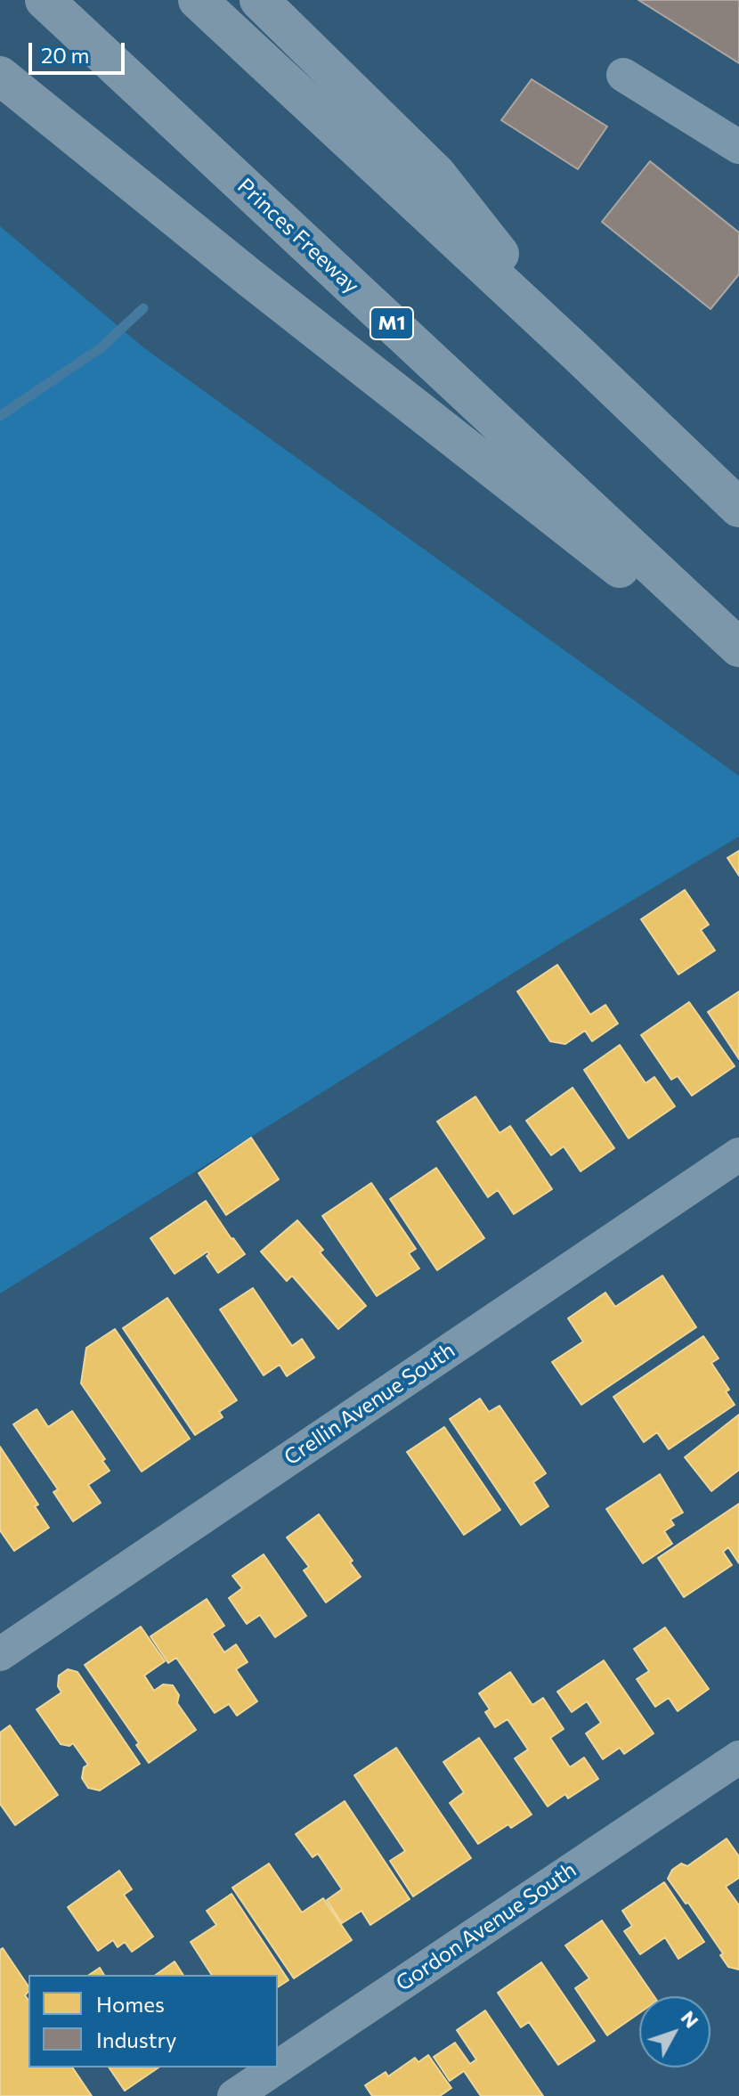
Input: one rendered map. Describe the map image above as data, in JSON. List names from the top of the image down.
{
  "streets": {
    "highway": ["Princes Freeway", "M1"],
    "street": ["Crellin Avenue South", "Gordon Avenue South"]
  },
  "legend": ["Homes", "Industry"],
  "scale_bar": "20 m",
  "north": "top right"
}
